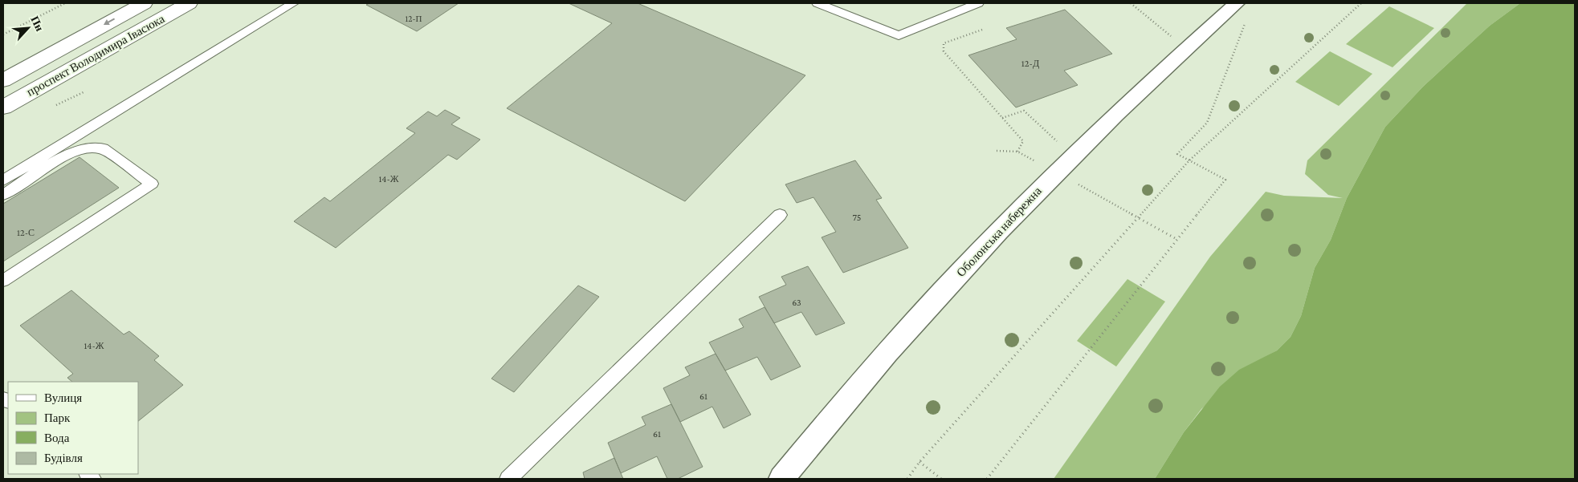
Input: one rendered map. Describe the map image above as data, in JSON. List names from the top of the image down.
{
  "streets": {
    "main road": ["проспект Володимира Івасюка"],
    "street": ["Оболонська набережна"]
  },
  "house_numbers": [
    "12-П",
    "12-Д",
    "14-Ж",
    "75",
    "12-С",
    "63",
    "14-Ж",
    "61",
    "61"
  ],
  "legend": [
    "Вулиця",
    "Парк",
    "Вода",
    "Будівля"
  ],
  "north": "top right"
}
